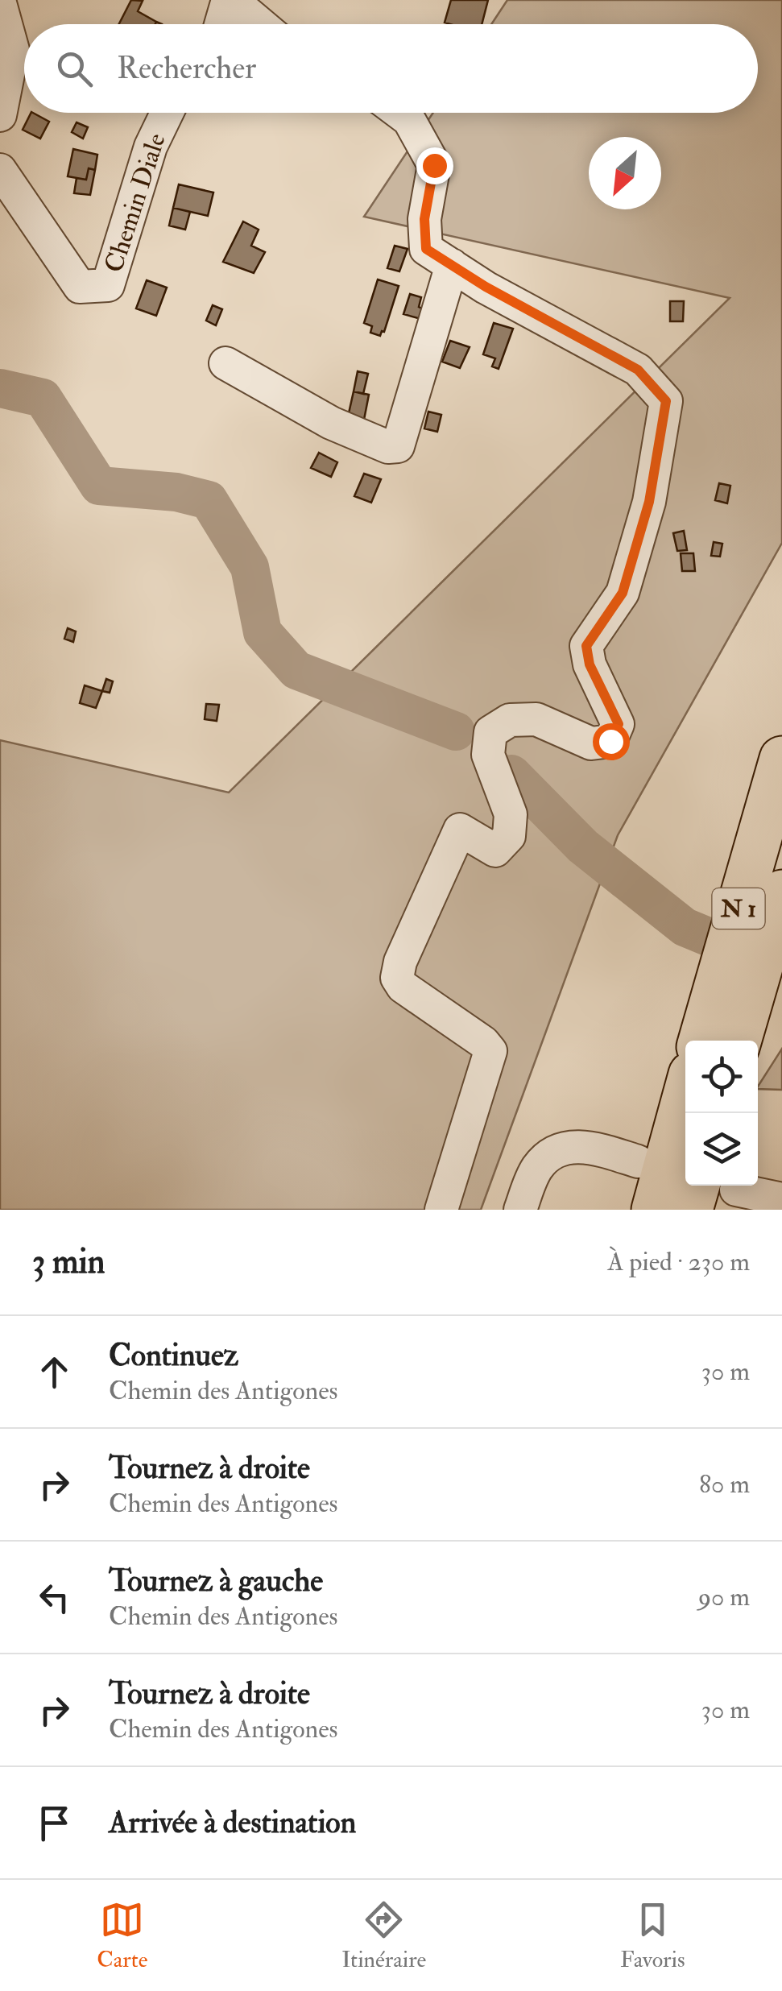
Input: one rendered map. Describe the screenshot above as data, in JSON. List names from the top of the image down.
{
  "streets": {
    "highway": ["N 1"],
    "street": ["Chemin Diale"]
  },
  "north": "bottom left",
  "page": {
    "search": "Rechercher",
    "heading": ["3 min", "À pied · 230 m"],
    "list": [
      ["Continuez", "Chemin des Antigones", "30 m"],
      ["Tournez à droite", "Chemin des Antigones", "80 m"],
      ["Tournez à gauche", "Chemin des Antigones", "90 m"],
      ["Tournez à droite", "Chemin des Antigones", "30 m"],
      "Arrivée à destination"
    ],
    "nav": ["Carte", "Itinéraire", "Favoris"]
  }
}
